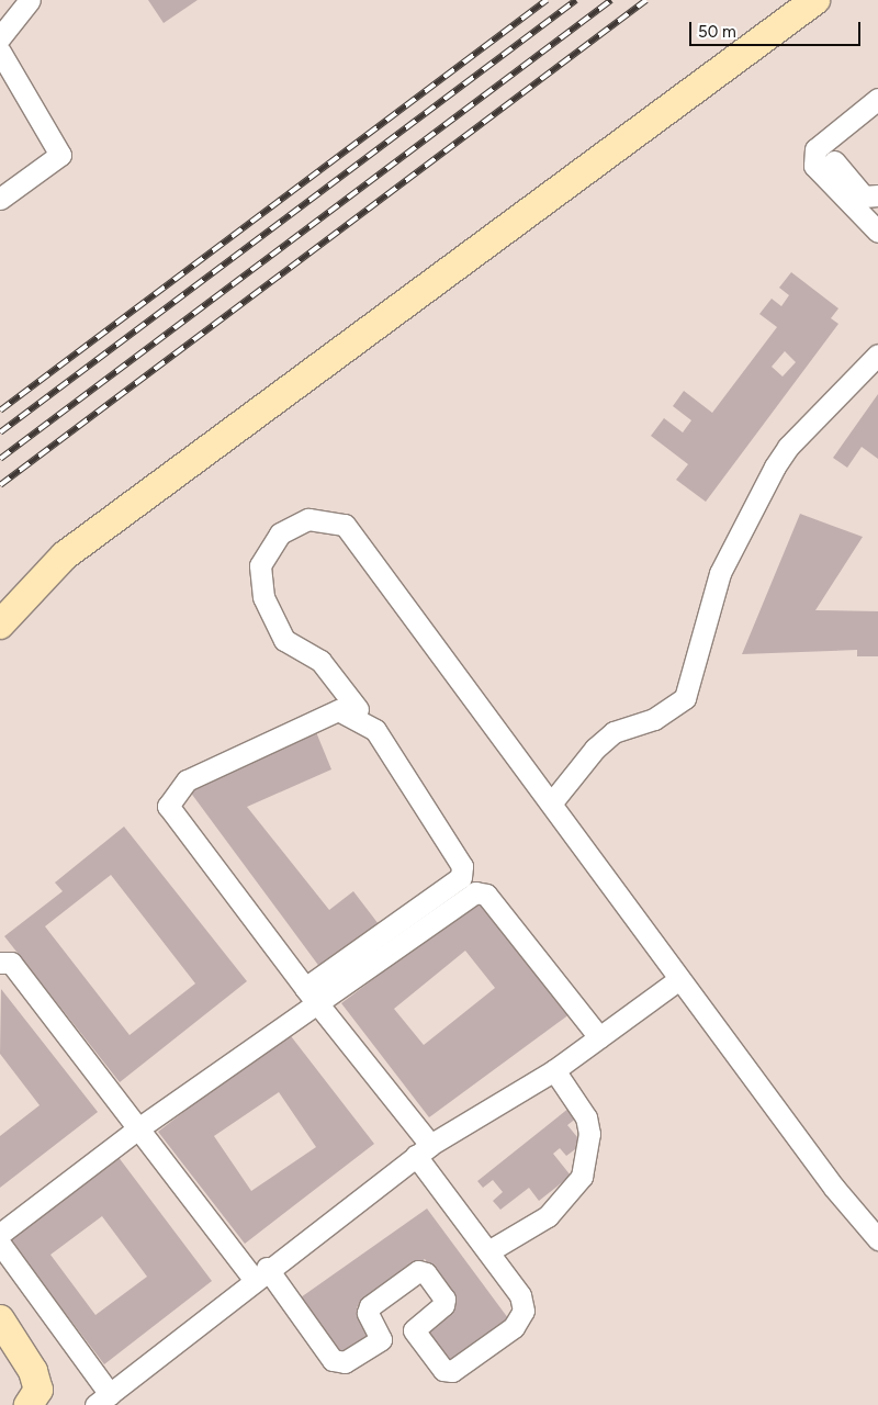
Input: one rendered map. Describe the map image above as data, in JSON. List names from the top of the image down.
{
  "scale_bar": "50 m"
}
